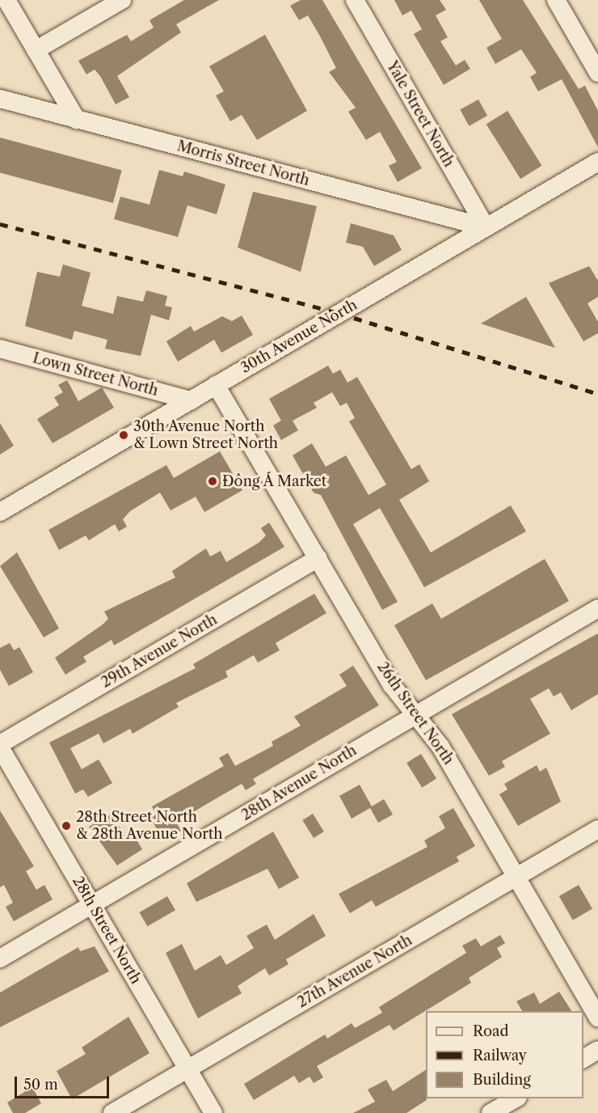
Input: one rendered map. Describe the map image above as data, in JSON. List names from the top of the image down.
{
  "streets": {
    "street": [
      "Yale Street North",
      "Morris Street North",
      "30th Avenue North",
      "Lown Street North",
      "29th Avenue North",
      "26th Street North",
      "28th Avenue North",
      "28th Street North",
      "27th Avenue North"
    ]
  },
  "crossings": [
    ["Yale Street North", "Morris Street North"],
    ["Yale Street North", "30th Avenue North"],
    ["Morris Street North", "30th Avenue North"],
    ["30th Avenue North", "Lown Street North"],
    ["30th Avenue North", "26th Street North"],
    ["29th Avenue North", "26th Street North"],
    ["29th Avenue North", "28th Street North"],
    ["26th Street North", "28th Avenue North"],
    ["26th Street North", "27th Avenue North"],
    ["28th Avenue North", "28th Street North"],
    ["28th Street North", "27th Avenue North"]
  ],
  "places": ["30th Avenue North & Lown Street North", "Đông Á Market", "28th Street North & 28th Avenue North"],
  "legend": ["Road", "Railway", "Building"],
  "scale_bar": "50 m"
}
